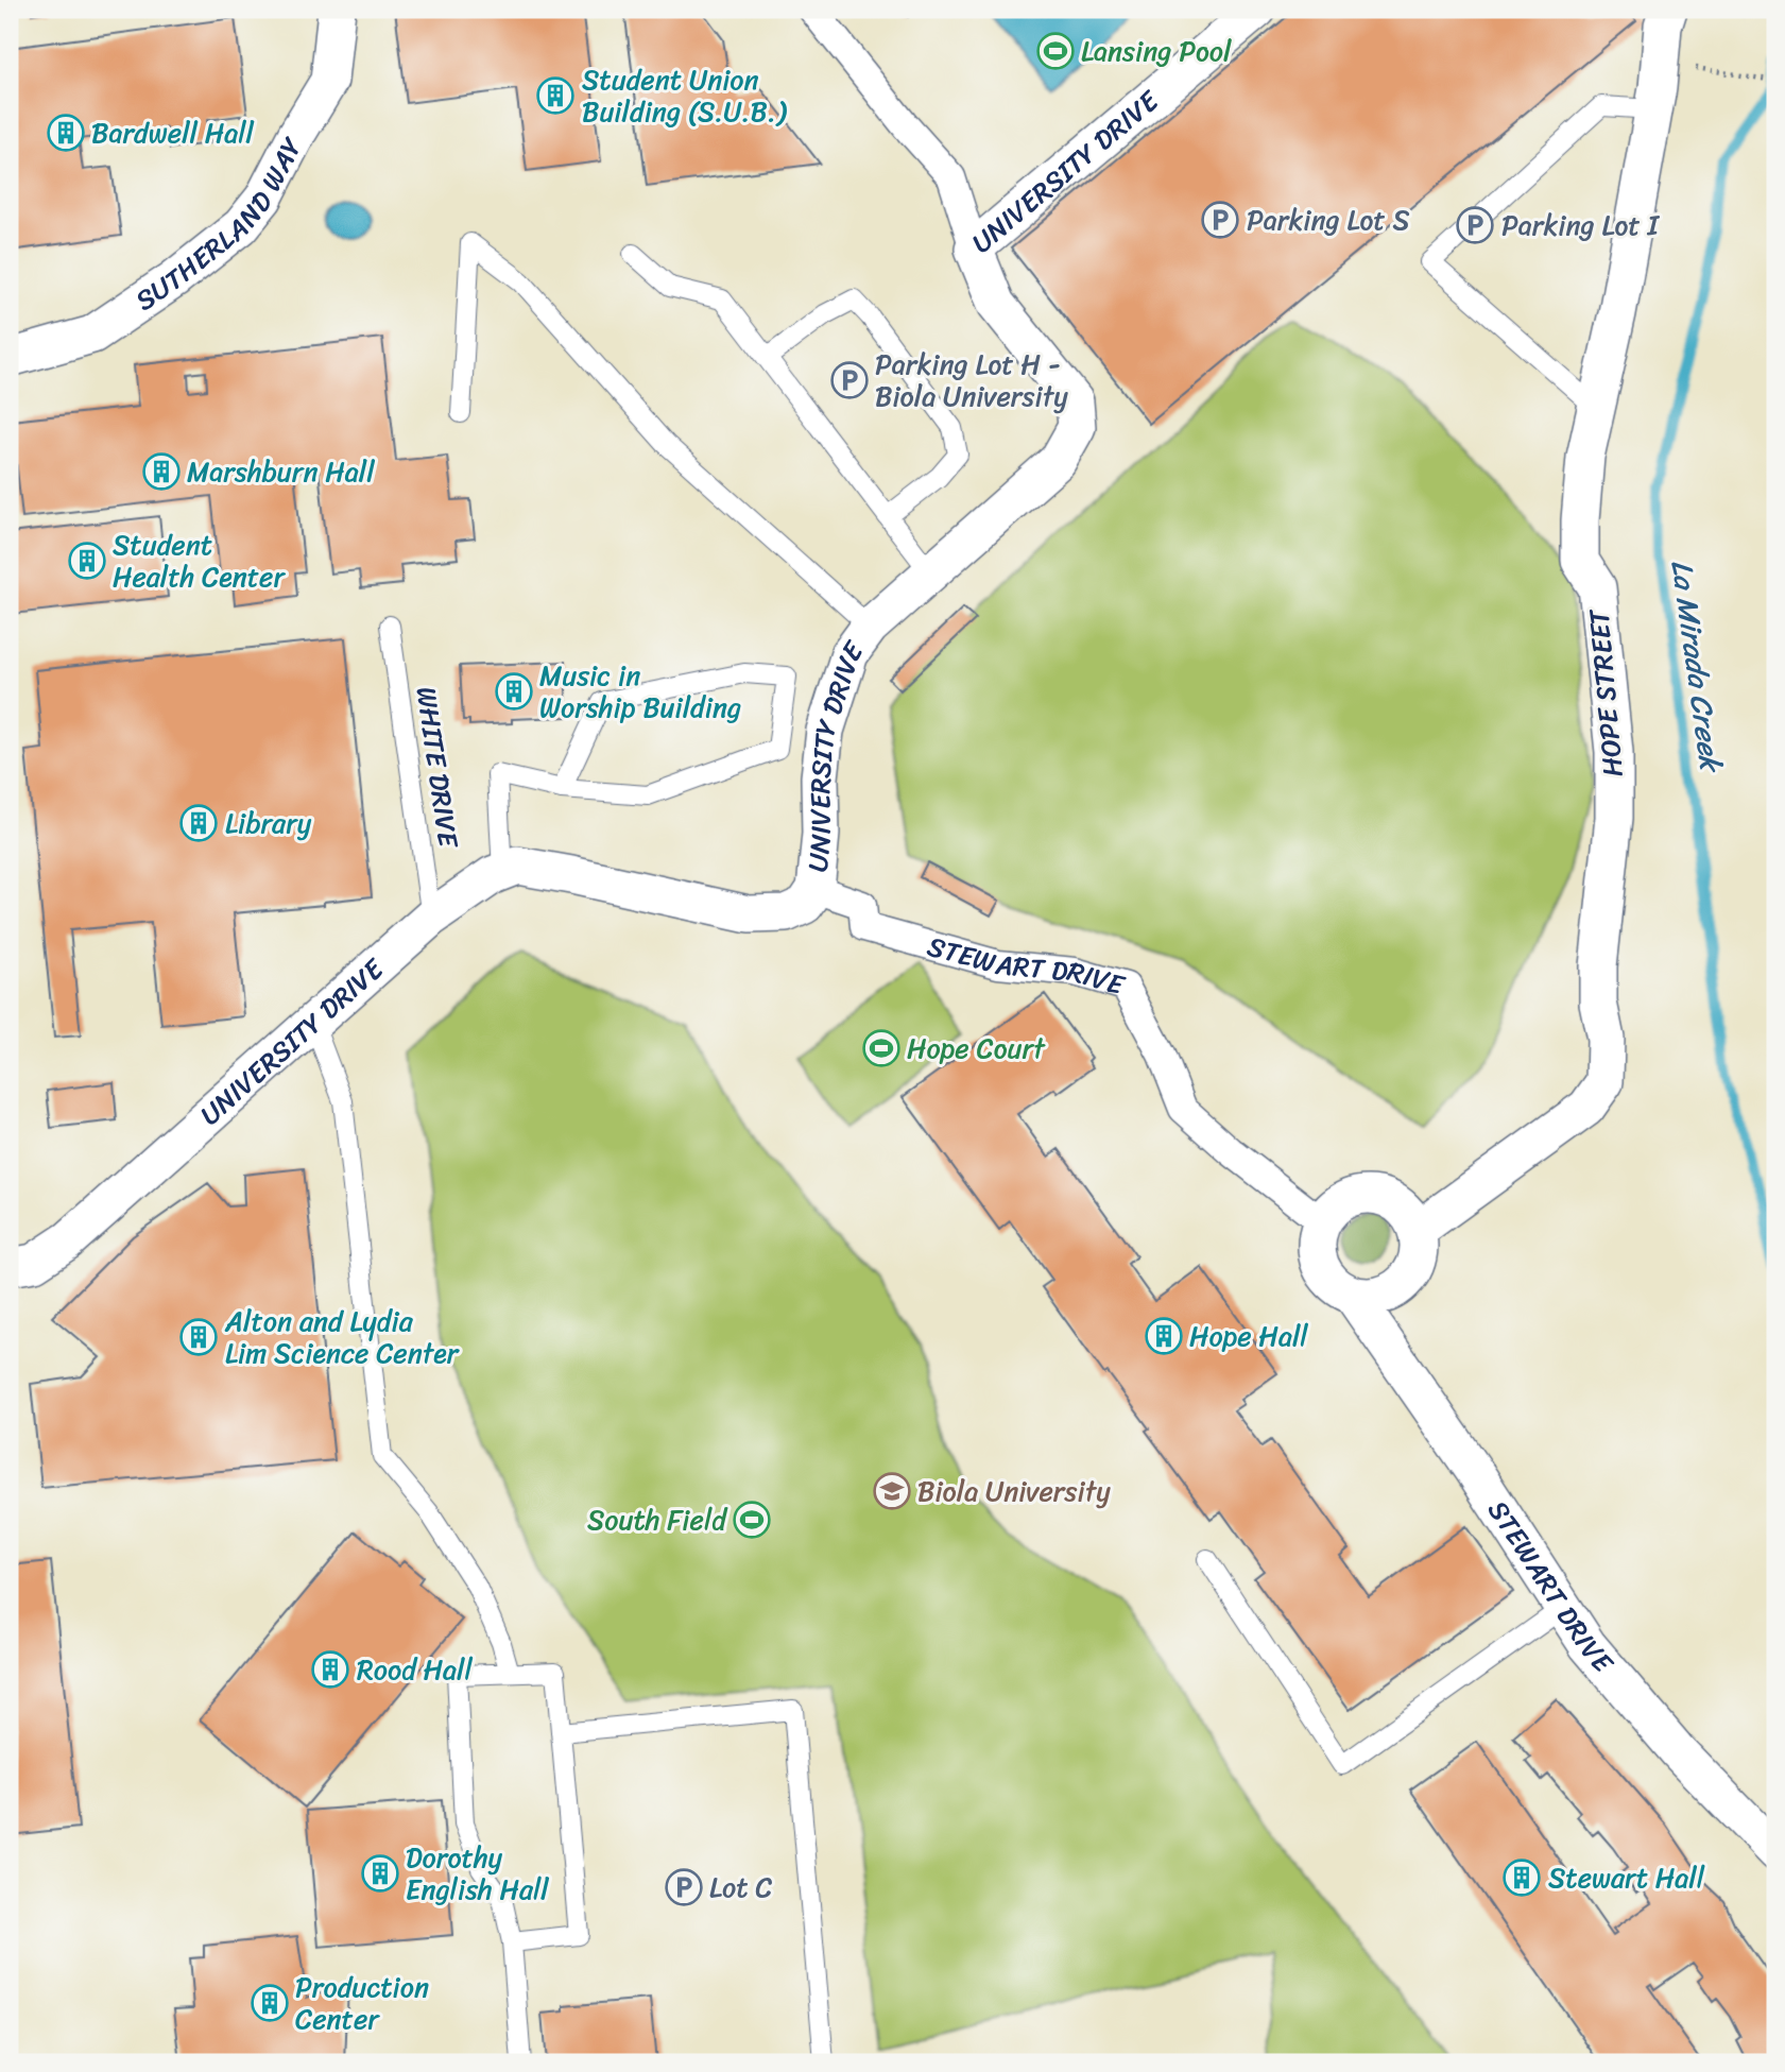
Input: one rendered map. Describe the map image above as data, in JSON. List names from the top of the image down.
{
  "streets": {
    "street": [
      "UNIVERSITY DRIVE",
      "SUTHERLAND WAY",
      "HOPE STREET",
      "STEWART DRIVE"
    ],
    "lane": ["WHITE DRIVE"]
  },
  "crossings": [
    ["UNIVERSITY DRIVE", "WHITE DRIVE"],
    ["UNIVERSITY DRIVE", "STEWART DRIVE"],
    ["HOPE STREET", "STEWART DRIVE"]
  ],
  "water": ["La Mirada Creek"],
  "places": {
    "sports": ["Lansing Pool", "Hope Court", "South Field"],
    "building": [
      "Student Union Building (S.U.B.)",
      "Bardwell Hall",
      "Marshburn Hall",
      "Student Health Center",
      "Music in Worship Building",
      "Library",
      "Hope Hall",
      "Alton and Lydia Lim Science Center",
      "Rood Hall",
      "Dorothy English Hall",
      "Stewart Hall",
      "Production Center"
    ],
    "parking": [
      "Parking Lot S",
      "Parking Lot I",
      "Parking Lot H - Biola University",
      "Lot C"
    ],
    "school or university": ["Biola University"]
  }
}
